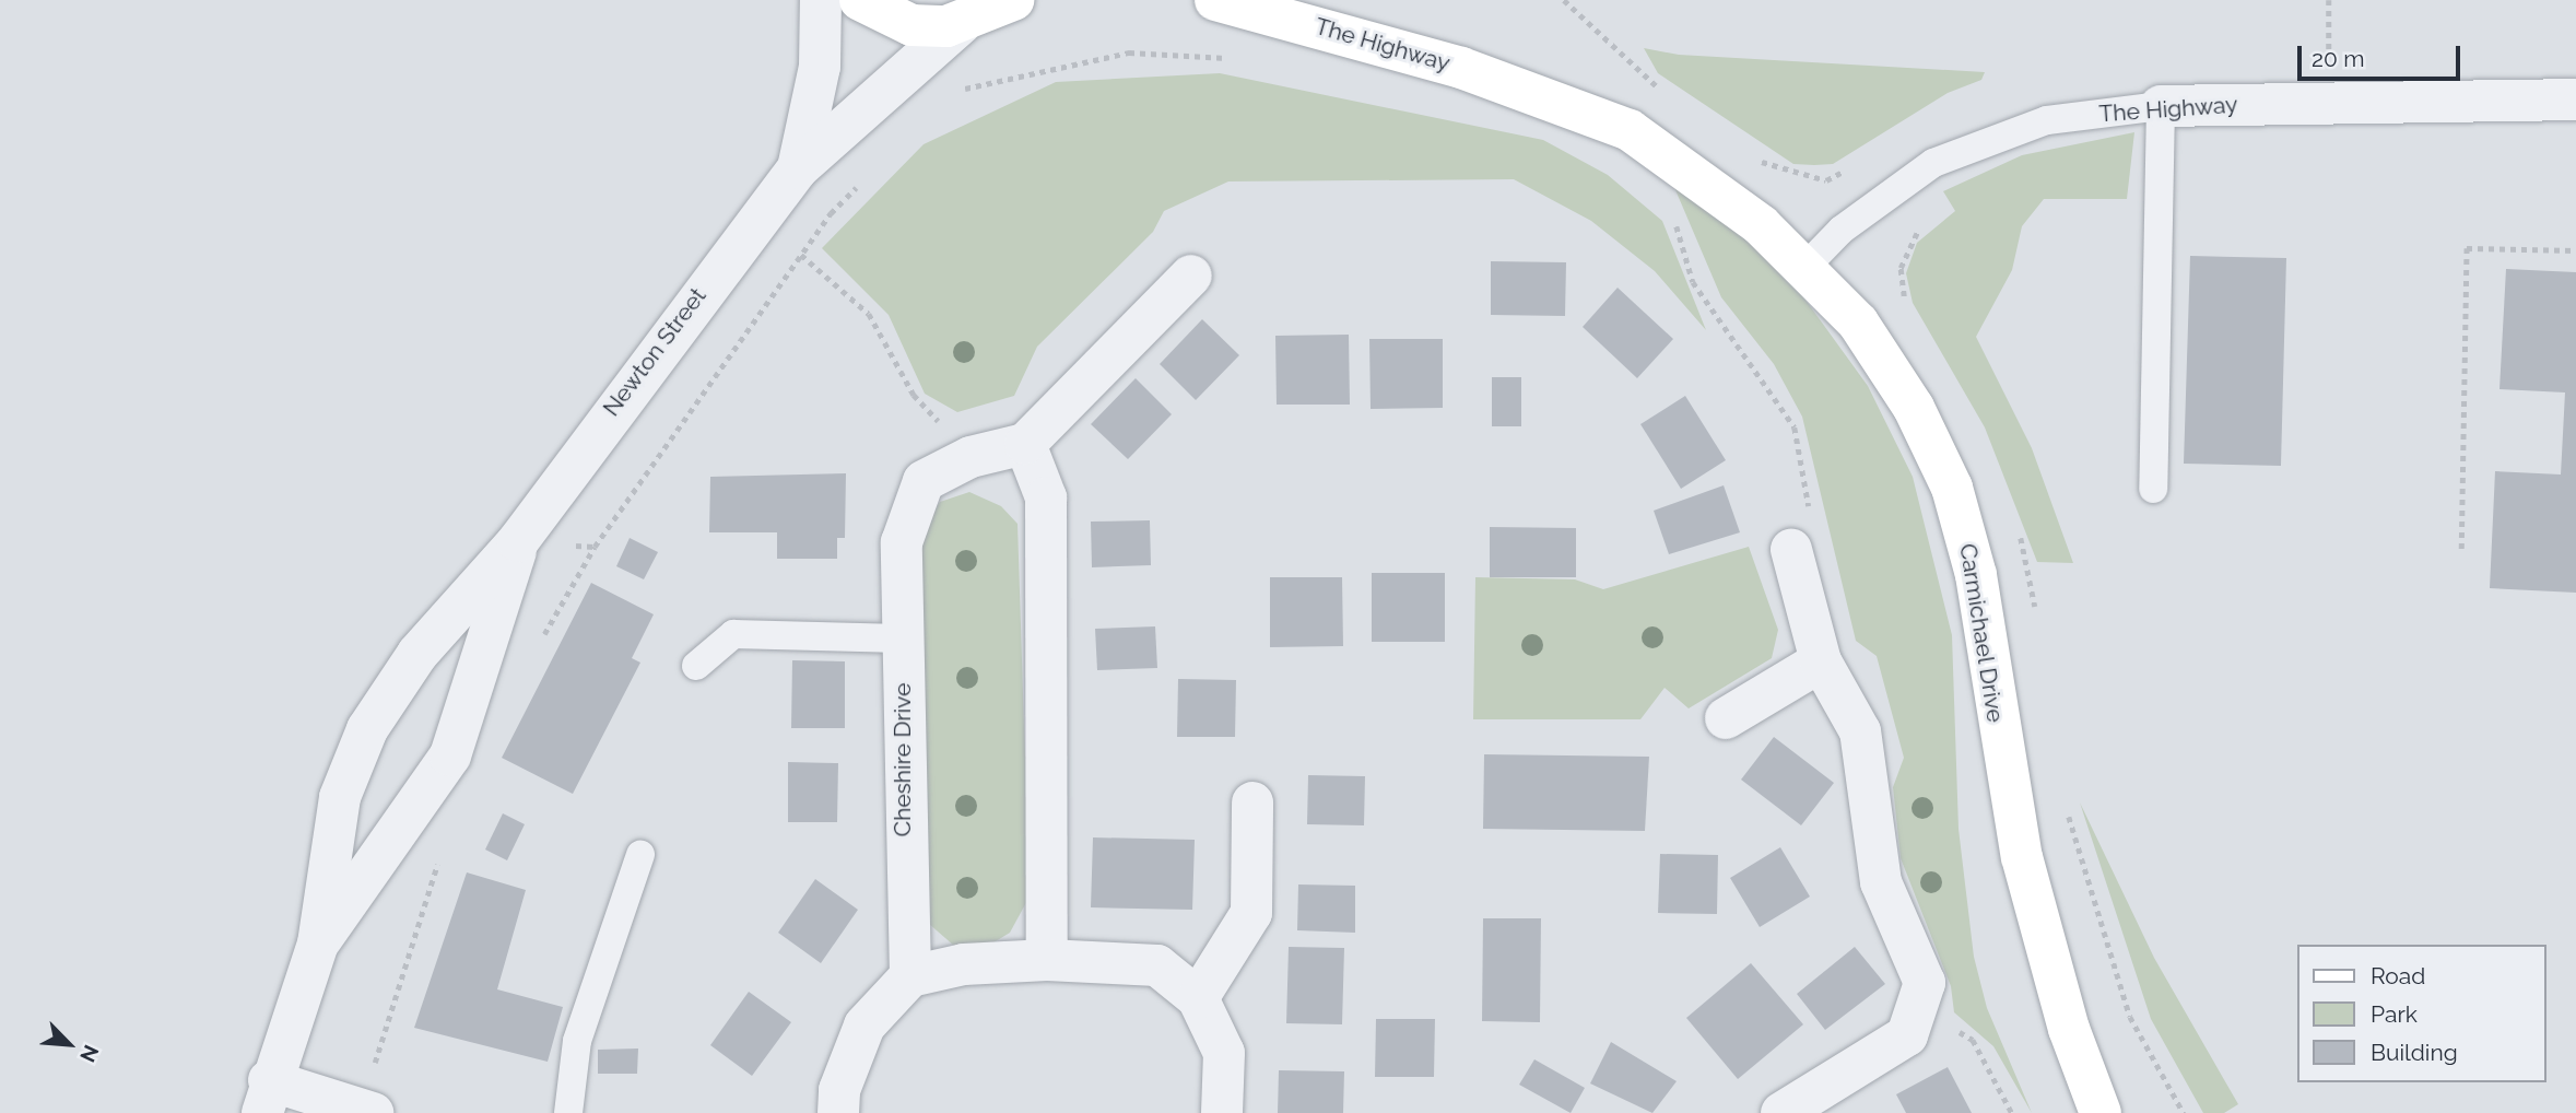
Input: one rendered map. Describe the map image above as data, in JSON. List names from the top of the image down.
{
  "streets": {
    "main road": ["The Highway", "Carmichael Drive"],
    "street": ["Newton Street", "Cheshire Drive"]
  },
  "crossings": [
    ["The Highway", "Carmichael Drive"]
  ],
  "legend": ["Road", "Park", "Building"],
  "scale_bar": "20 m",
  "north": "bottom right"
}
